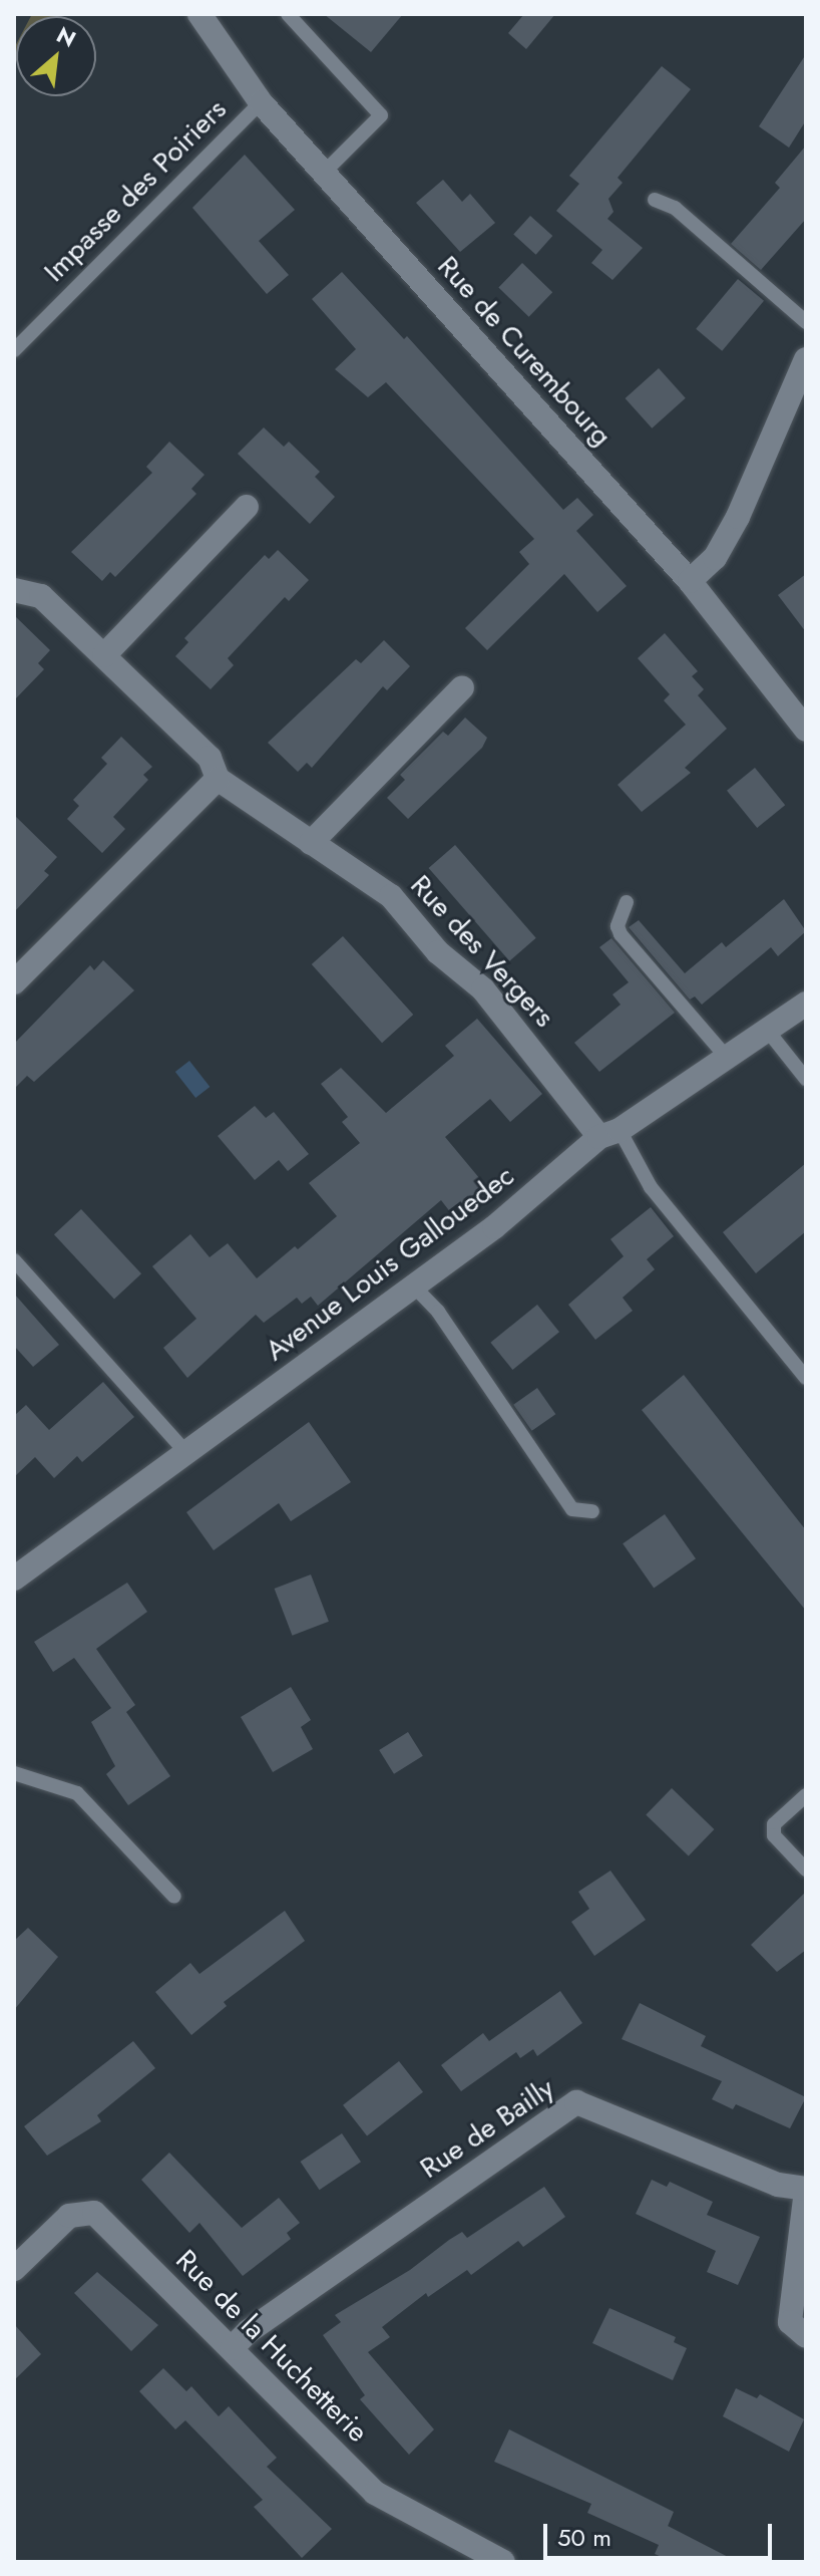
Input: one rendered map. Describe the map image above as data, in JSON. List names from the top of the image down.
{
  "streets": {
    "street": [
      "Rue de Curembourg",
      "Rue des Vergers",
      "Avenue Louis Gallouedec",
      "Rue de Bailly",
      "Rue de la Huchetterie"
    ],
    "lane": ["Impasse des Poiriers"]
  },
  "crossings": [
    ["Impasse des Poiriers", "Rue de Curembourg"],
    ["Rue des Vergers", "Avenue Louis Gallouedec"],
    ["Rue de Bailly", "Rue de la Huchetterie"]
  ],
  "scale_bar": "50 m",
  "north": "top right"
}
